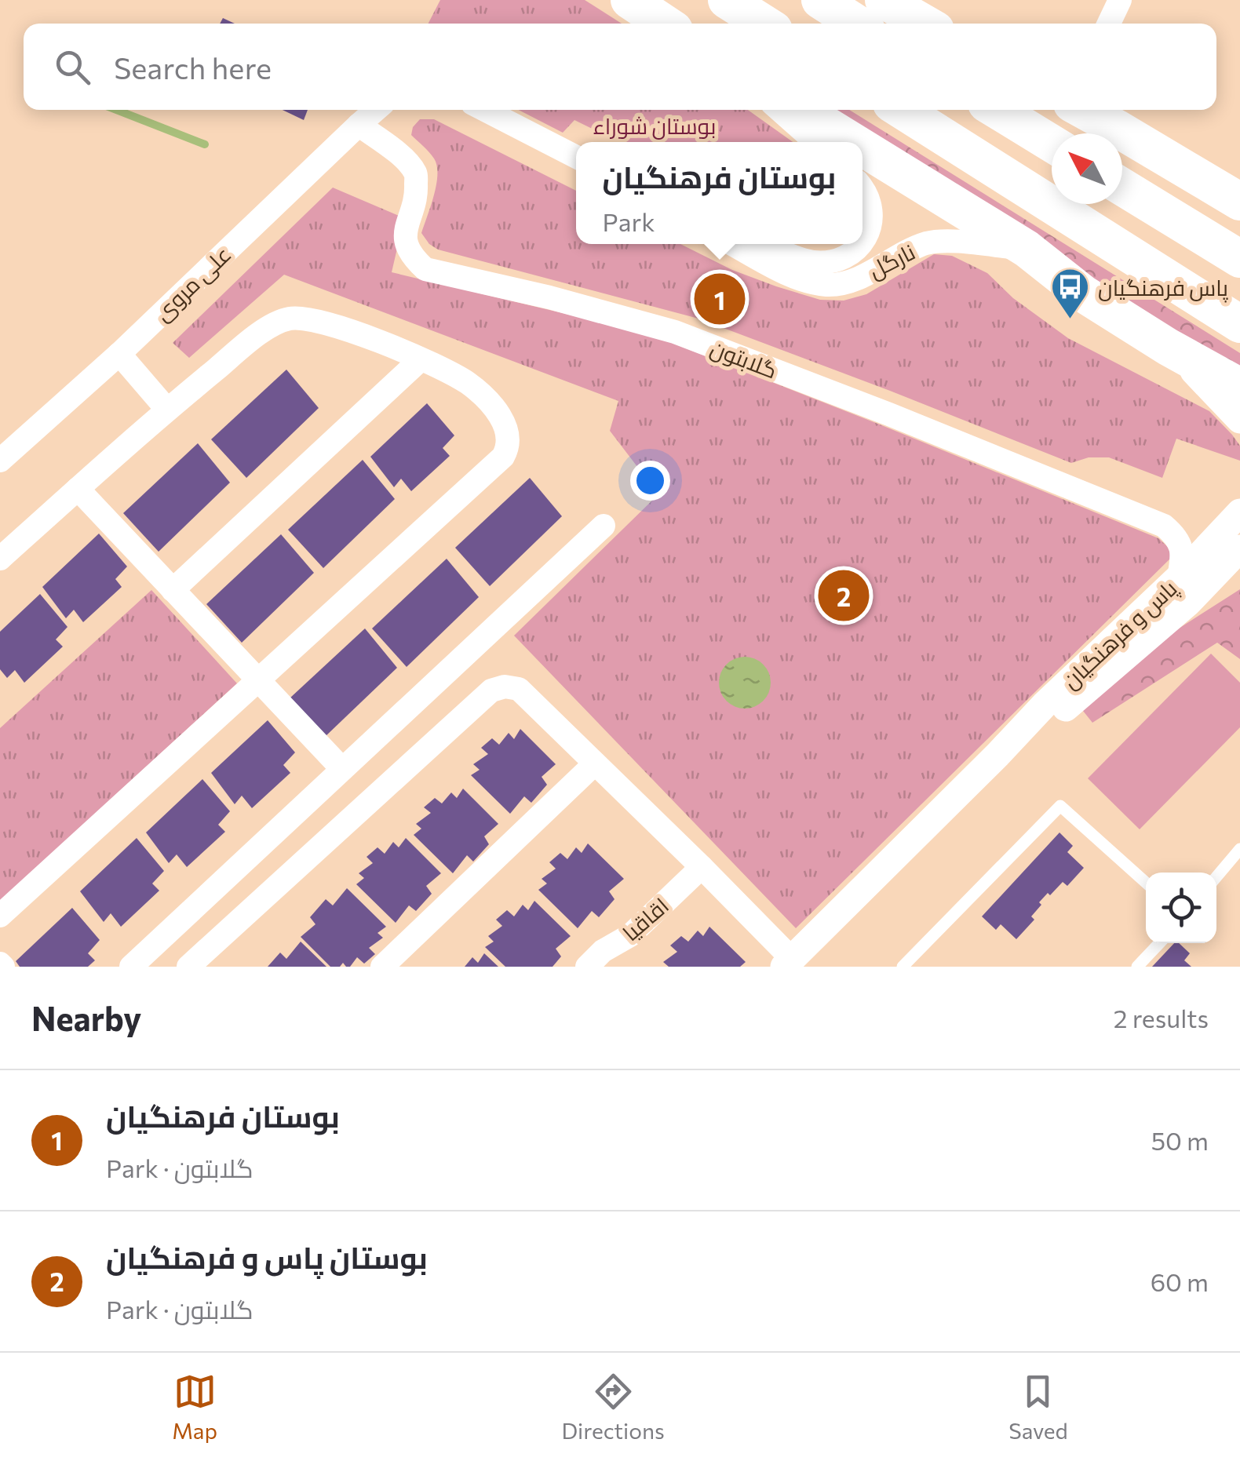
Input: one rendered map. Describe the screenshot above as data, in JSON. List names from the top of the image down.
{
  "streets": {
    "street": [
      "نارگل",
      "علی مروی",
      "گلابتون",
      "پاس و فرهنگیان",
      "اقاقیا"
    ]
  },
  "crossings": [
    ["علی مروی", "گلابتون"],
    ["گلابتون", "پاس و فرهنگیان"]
  ],
  "parks": ["بوستان شوراء"],
  "places": {
    "bus stop": ["پاس فرهنگیان"]
  },
  "north": "top left",
  "page": {
    "search": "Search here",
    "popup": ["بوستان فرهنگیان", "Park"],
    "pins": ["1", "2"],
    "heading": ["Nearby", "2 results"],
    "list": [
      {
        "mark": "1",
        "name": "بوستان فرهنگیان",
        "note": "Park · گلابتون",
        "value": "50 m"
      },
      {
        "mark": "2",
        "name": "بوستان پاس و فرهنگیان",
        "note": "Park · گلابتون",
        "value": "60 m"
      }
    ],
    "nav": ["Map", "Directions", "Saved"]
  }
}
